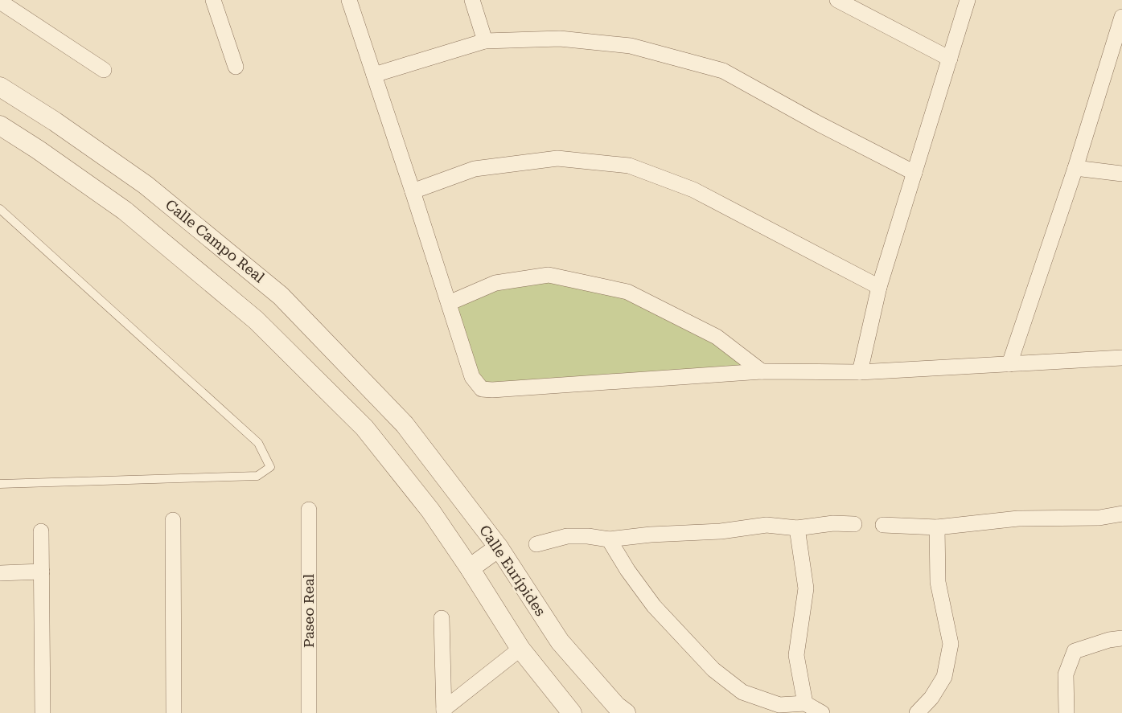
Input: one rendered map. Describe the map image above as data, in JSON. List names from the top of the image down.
{
  "streets": {
    "street": ["Calle Campo Real", "Calle Eurípides", "Paseo Real"]
  },
  "crossings": [
    ["Calle Campo Real", "Calle Eurípides"]
  ]
}
